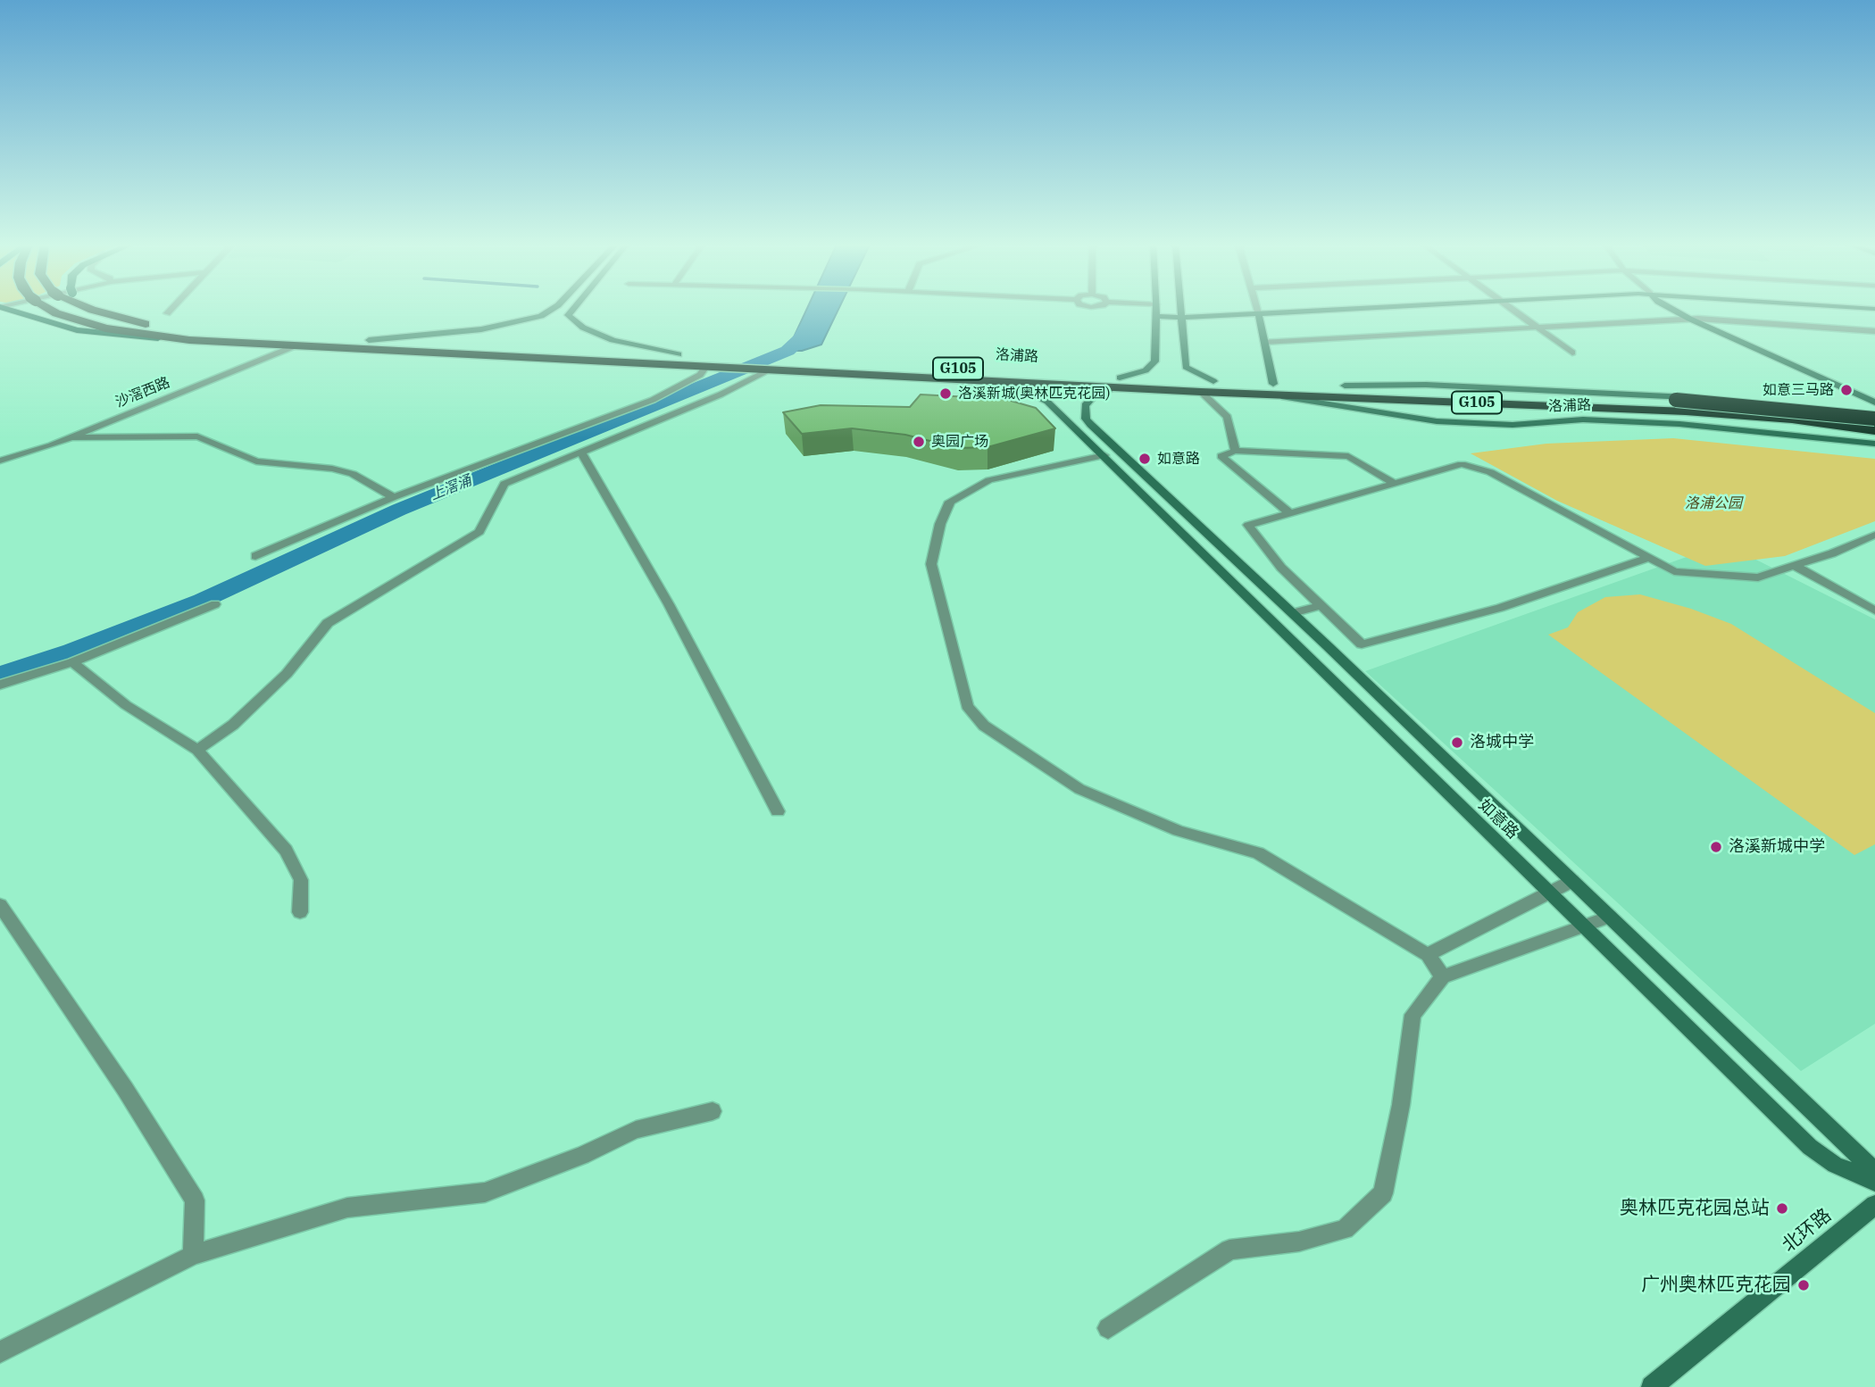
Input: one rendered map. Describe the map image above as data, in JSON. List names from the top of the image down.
{
  "streets": {
    "highway": ["洛浦路", "G105"],
    "main road": ["如意路", "北环路"],
    "street": ["沙滘西路"]
  },
  "crossings": [
    ["洛浦路", "G105"],
    ["洛浦路", "沙滘西路"],
    ["洛浦路", "如意路"]
  ],
  "water": ["上滘涌"],
  "parks": ["洛浦公园"],
  "places": [
    "如意三马路",
    "洛溪新城(奥林匹克花园)",
    "奥园广场",
    "如意路",
    "洛城中学",
    "洛溪新城中学",
    "奥林匹克花园总站",
    "广州奥林匹克花园"
  ]
}
